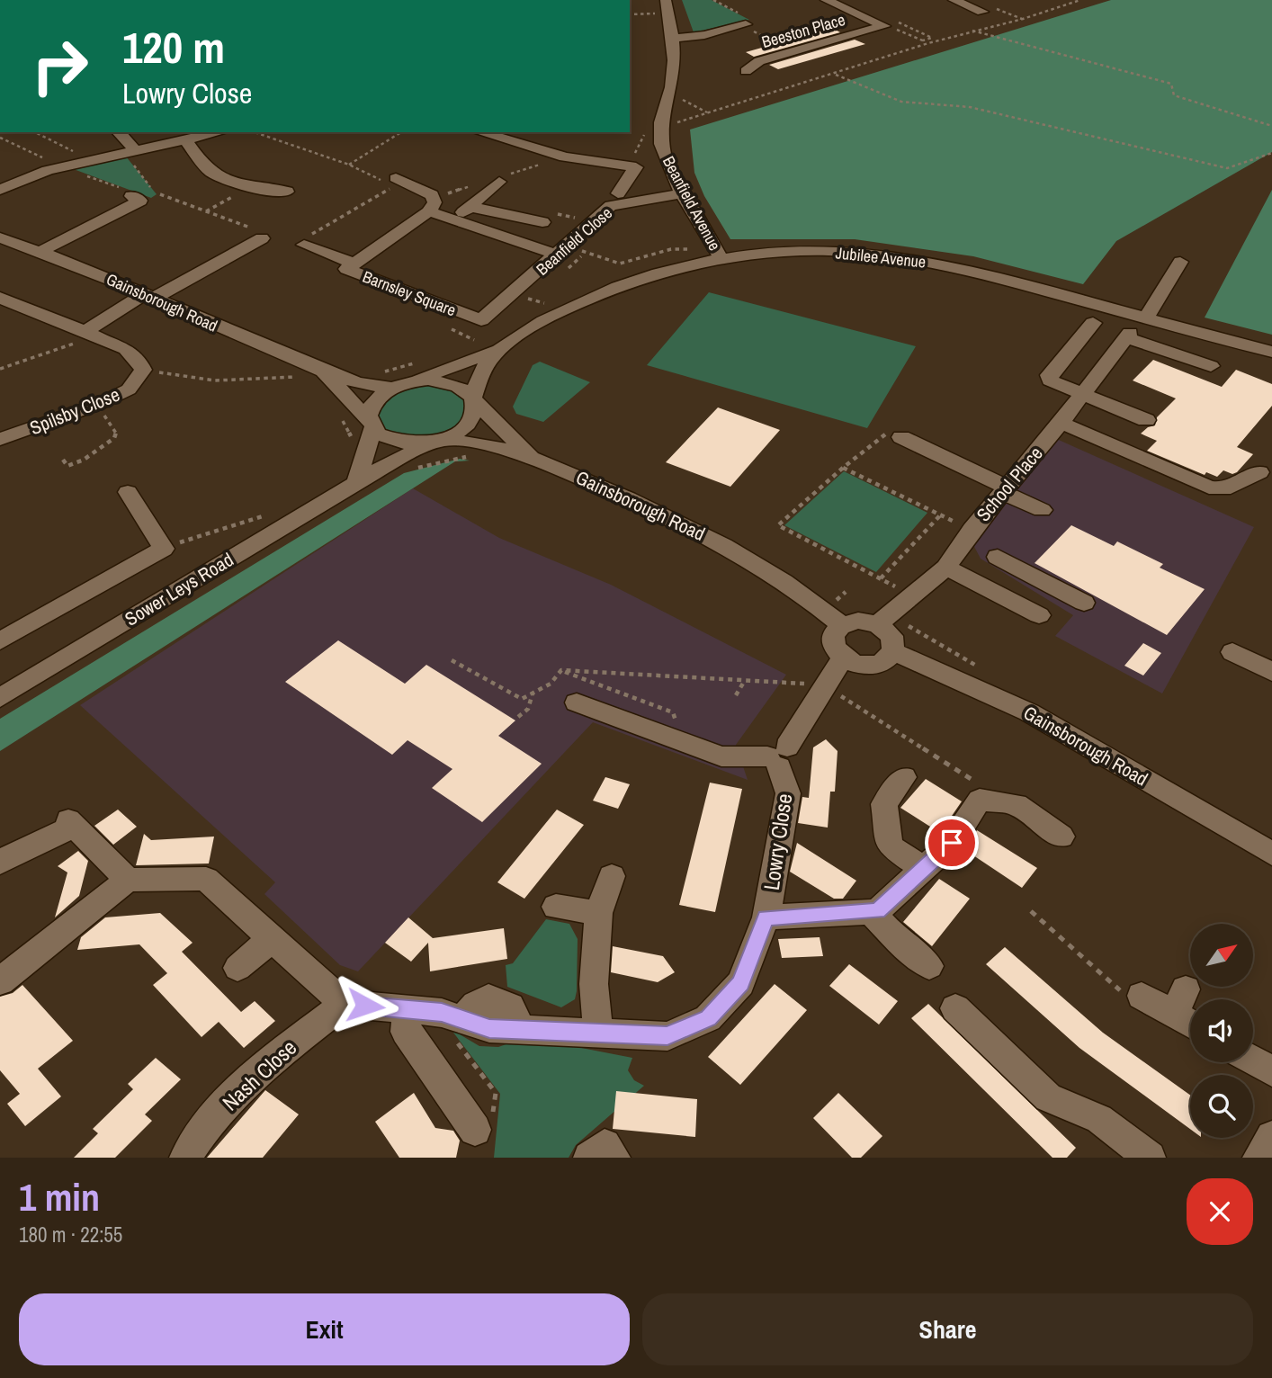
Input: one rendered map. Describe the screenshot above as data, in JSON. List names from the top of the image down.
{
  "streets": {
    "street": [
      "Beeston Place",
      "Beanfield Avenue",
      "Beanfield Close",
      "Jubilee Avenue",
      "Barnsley Square",
      "Gainsborough Road",
      "Spilsby Close",
      "School Place",
      "Sower Leys Road",
      "Lowry Close",
      "Nash Close"
    ]
  },
  "crossings": [
    ["Beanfield Avenue", "Beanfield Close"],
    ["Beanfield Avenue", "Jubilee Avenue"],
    ["Beanfield Close", "Barnsley Square"],
    ["Jubilee Avenue", "Gainsborough Road"],
    ["Jubilee Avenue", "Sower Leys Road"],
    ["Gainsborough Road", "School Place"],
    ["Gainsborough Road", "Sower Leys Road"]
  ],
  "north": "top right",
  "page": {
    "turn": ["120 m", "Lowry Close"],
    "heading": ["1 min", "180 m · 22:55"],
    "buttons": ["Exit", "Share"]
  }
}
